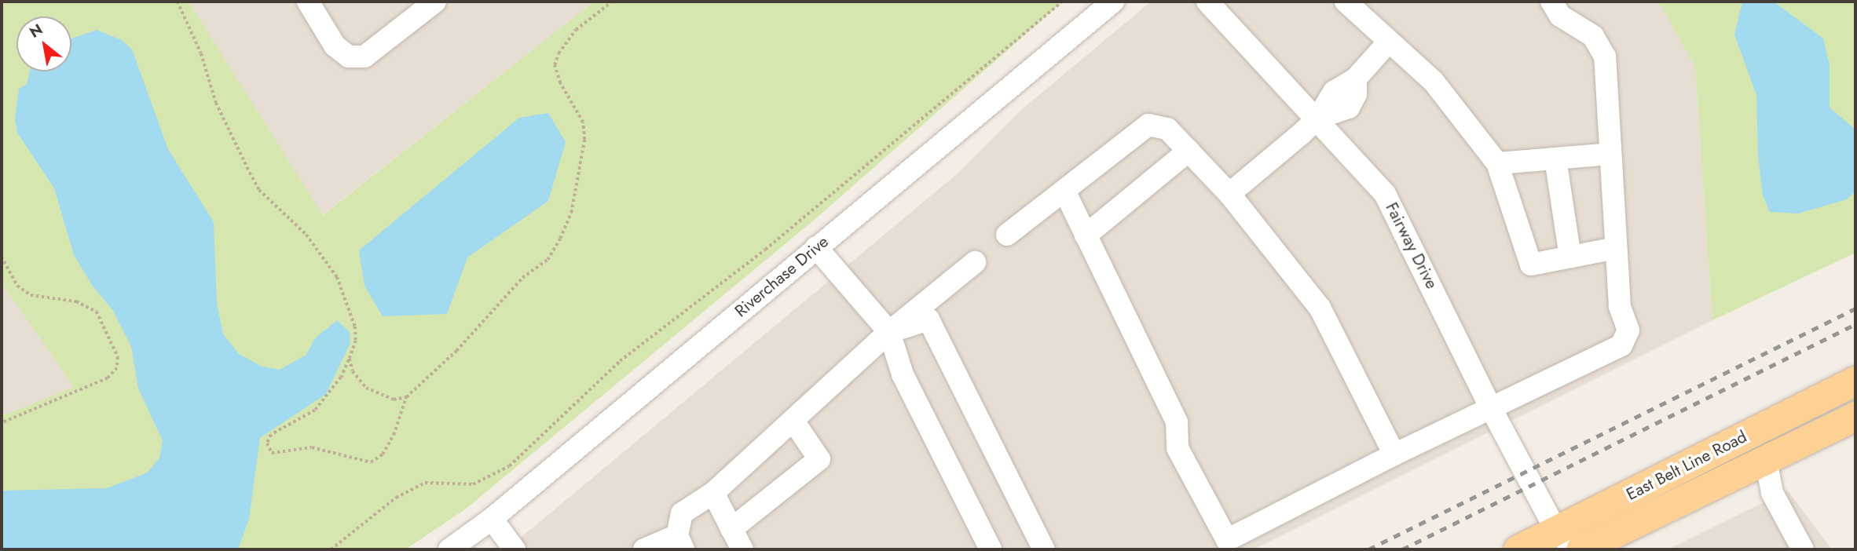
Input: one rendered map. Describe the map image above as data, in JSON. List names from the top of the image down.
{
  "streets": {
    "main road": ["East Belt Line Road"],
    "street": ["Fairway Drive", "Riverchase Drive"]
  },
  "crossings": [
    ["Fairway Drive", "East Belt Line Road"]
  ],
  "north": "top left"
}
